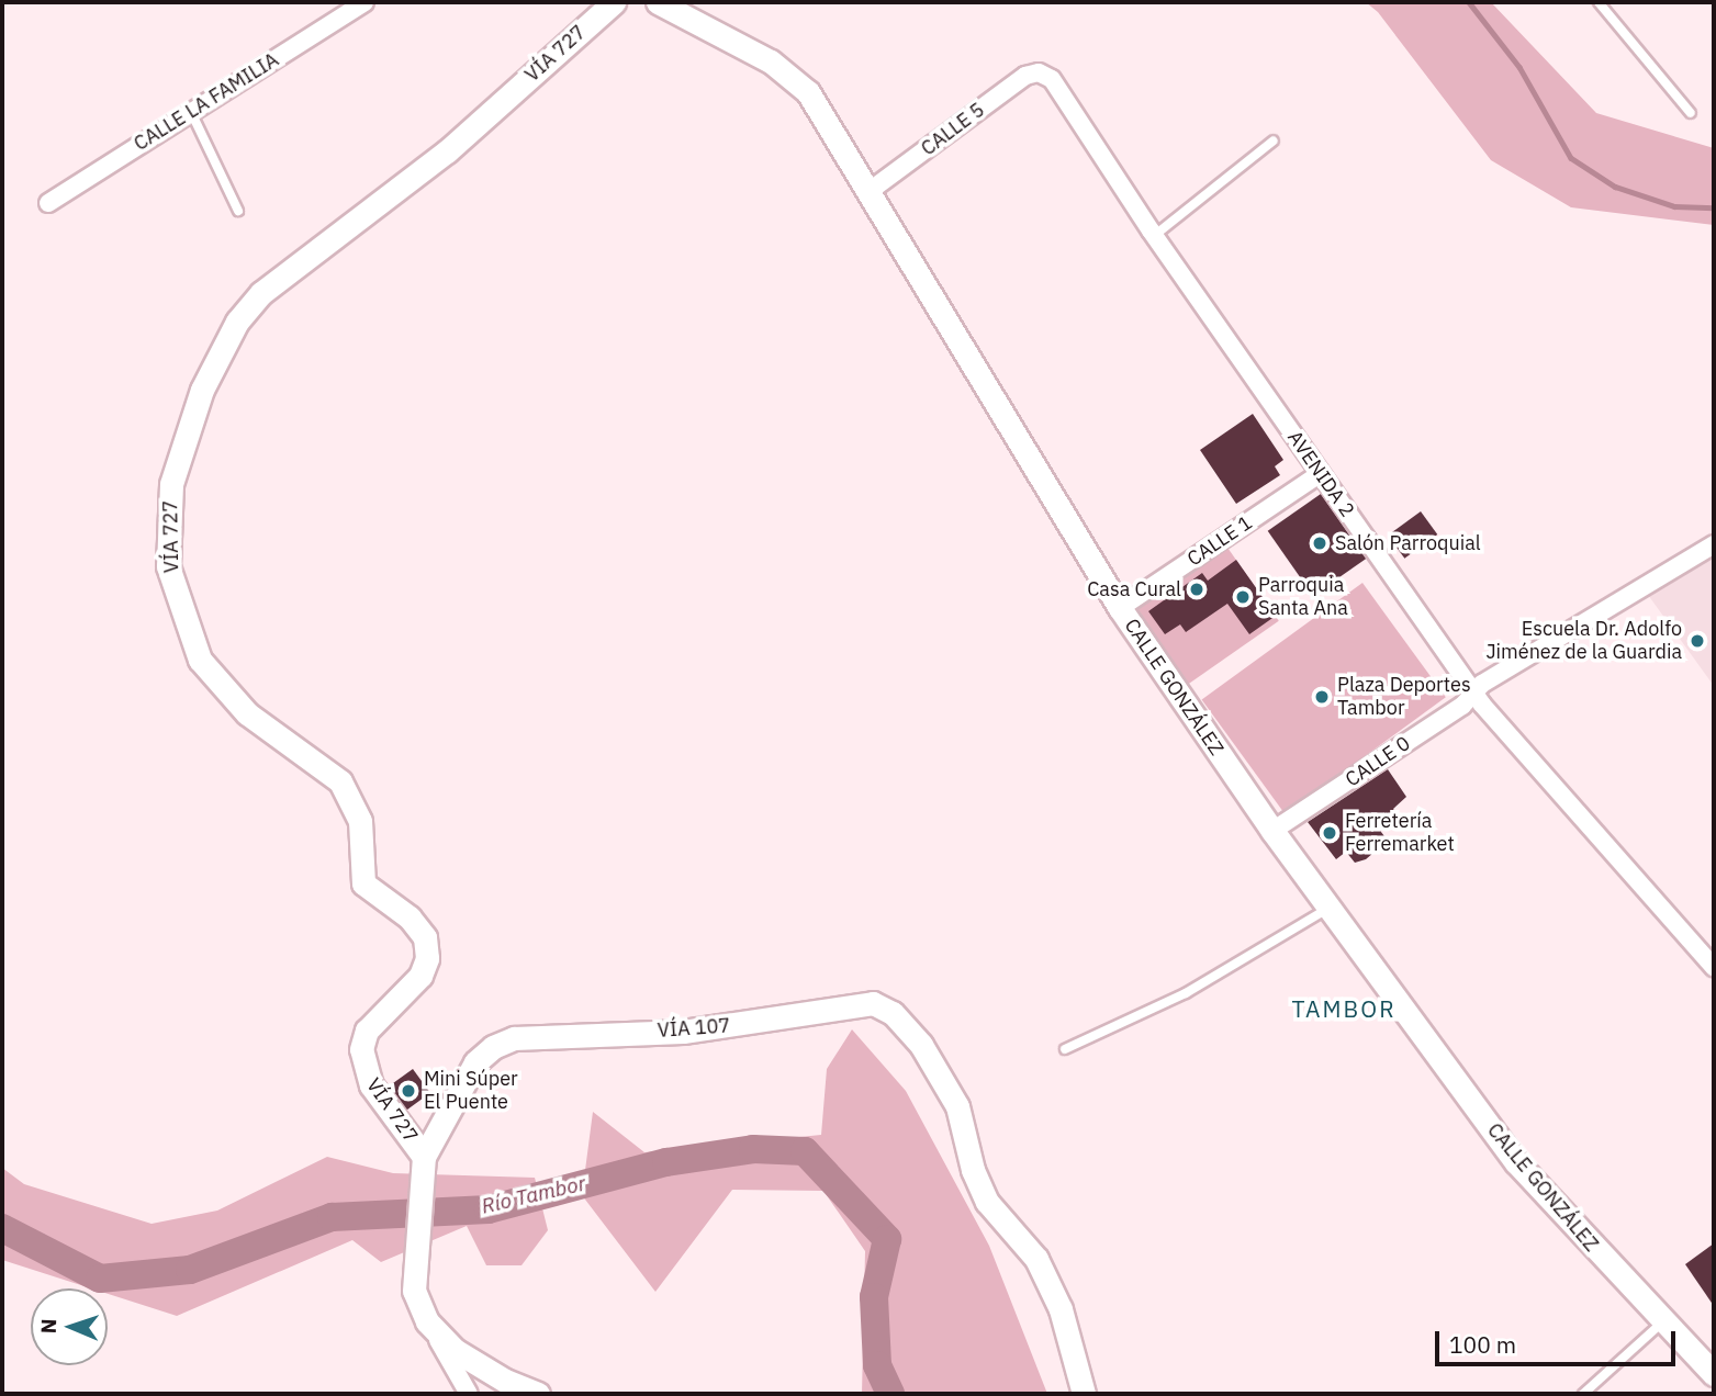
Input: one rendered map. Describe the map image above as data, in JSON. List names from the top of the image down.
{
  "streets": {
    "street": [
      "VÍA 727",
      "CALLE LA FAMILIA",
      "CALLE 5",
      "AVENIDA 2",
      "CALLE 1",
      "CALLE GONZÁLEZ",
      "CALLE 0",
      "VÍA 107"
    ]
  },
  "crossings": [
    ["VÍA 727", "VÍA 107"],
    ["CALLE 5", "AVENIDA 2"],
    ["CALLE 5", "CALLE GONZÁLEZ"],
    ["AVENIDA 2", "CALLE 1"],
    ["AVENIDA 2", "CALLE 0"],
    ["CALLE 1", "CALLE GONZÁLEZ"],
    ["CALLE GONZÁLEZ", "CALLE 0"]
  ],
  "districts": ["TAMBOR"],
  "water": ["Río Tambor"],
  "places": [
    "Salón Parroquial",
    "Casa Cural",
    "Parroquia Santa Ana",
    "Escuela Dr. Adolfo Jiménez de la Guardia",
    "Plaza Deportes Tambor",
    "Ferretería Ferremarket",
    "Mini Súper El Puente"
  ],
  "scale_bar": "100 m",
  "north": "left"
}
